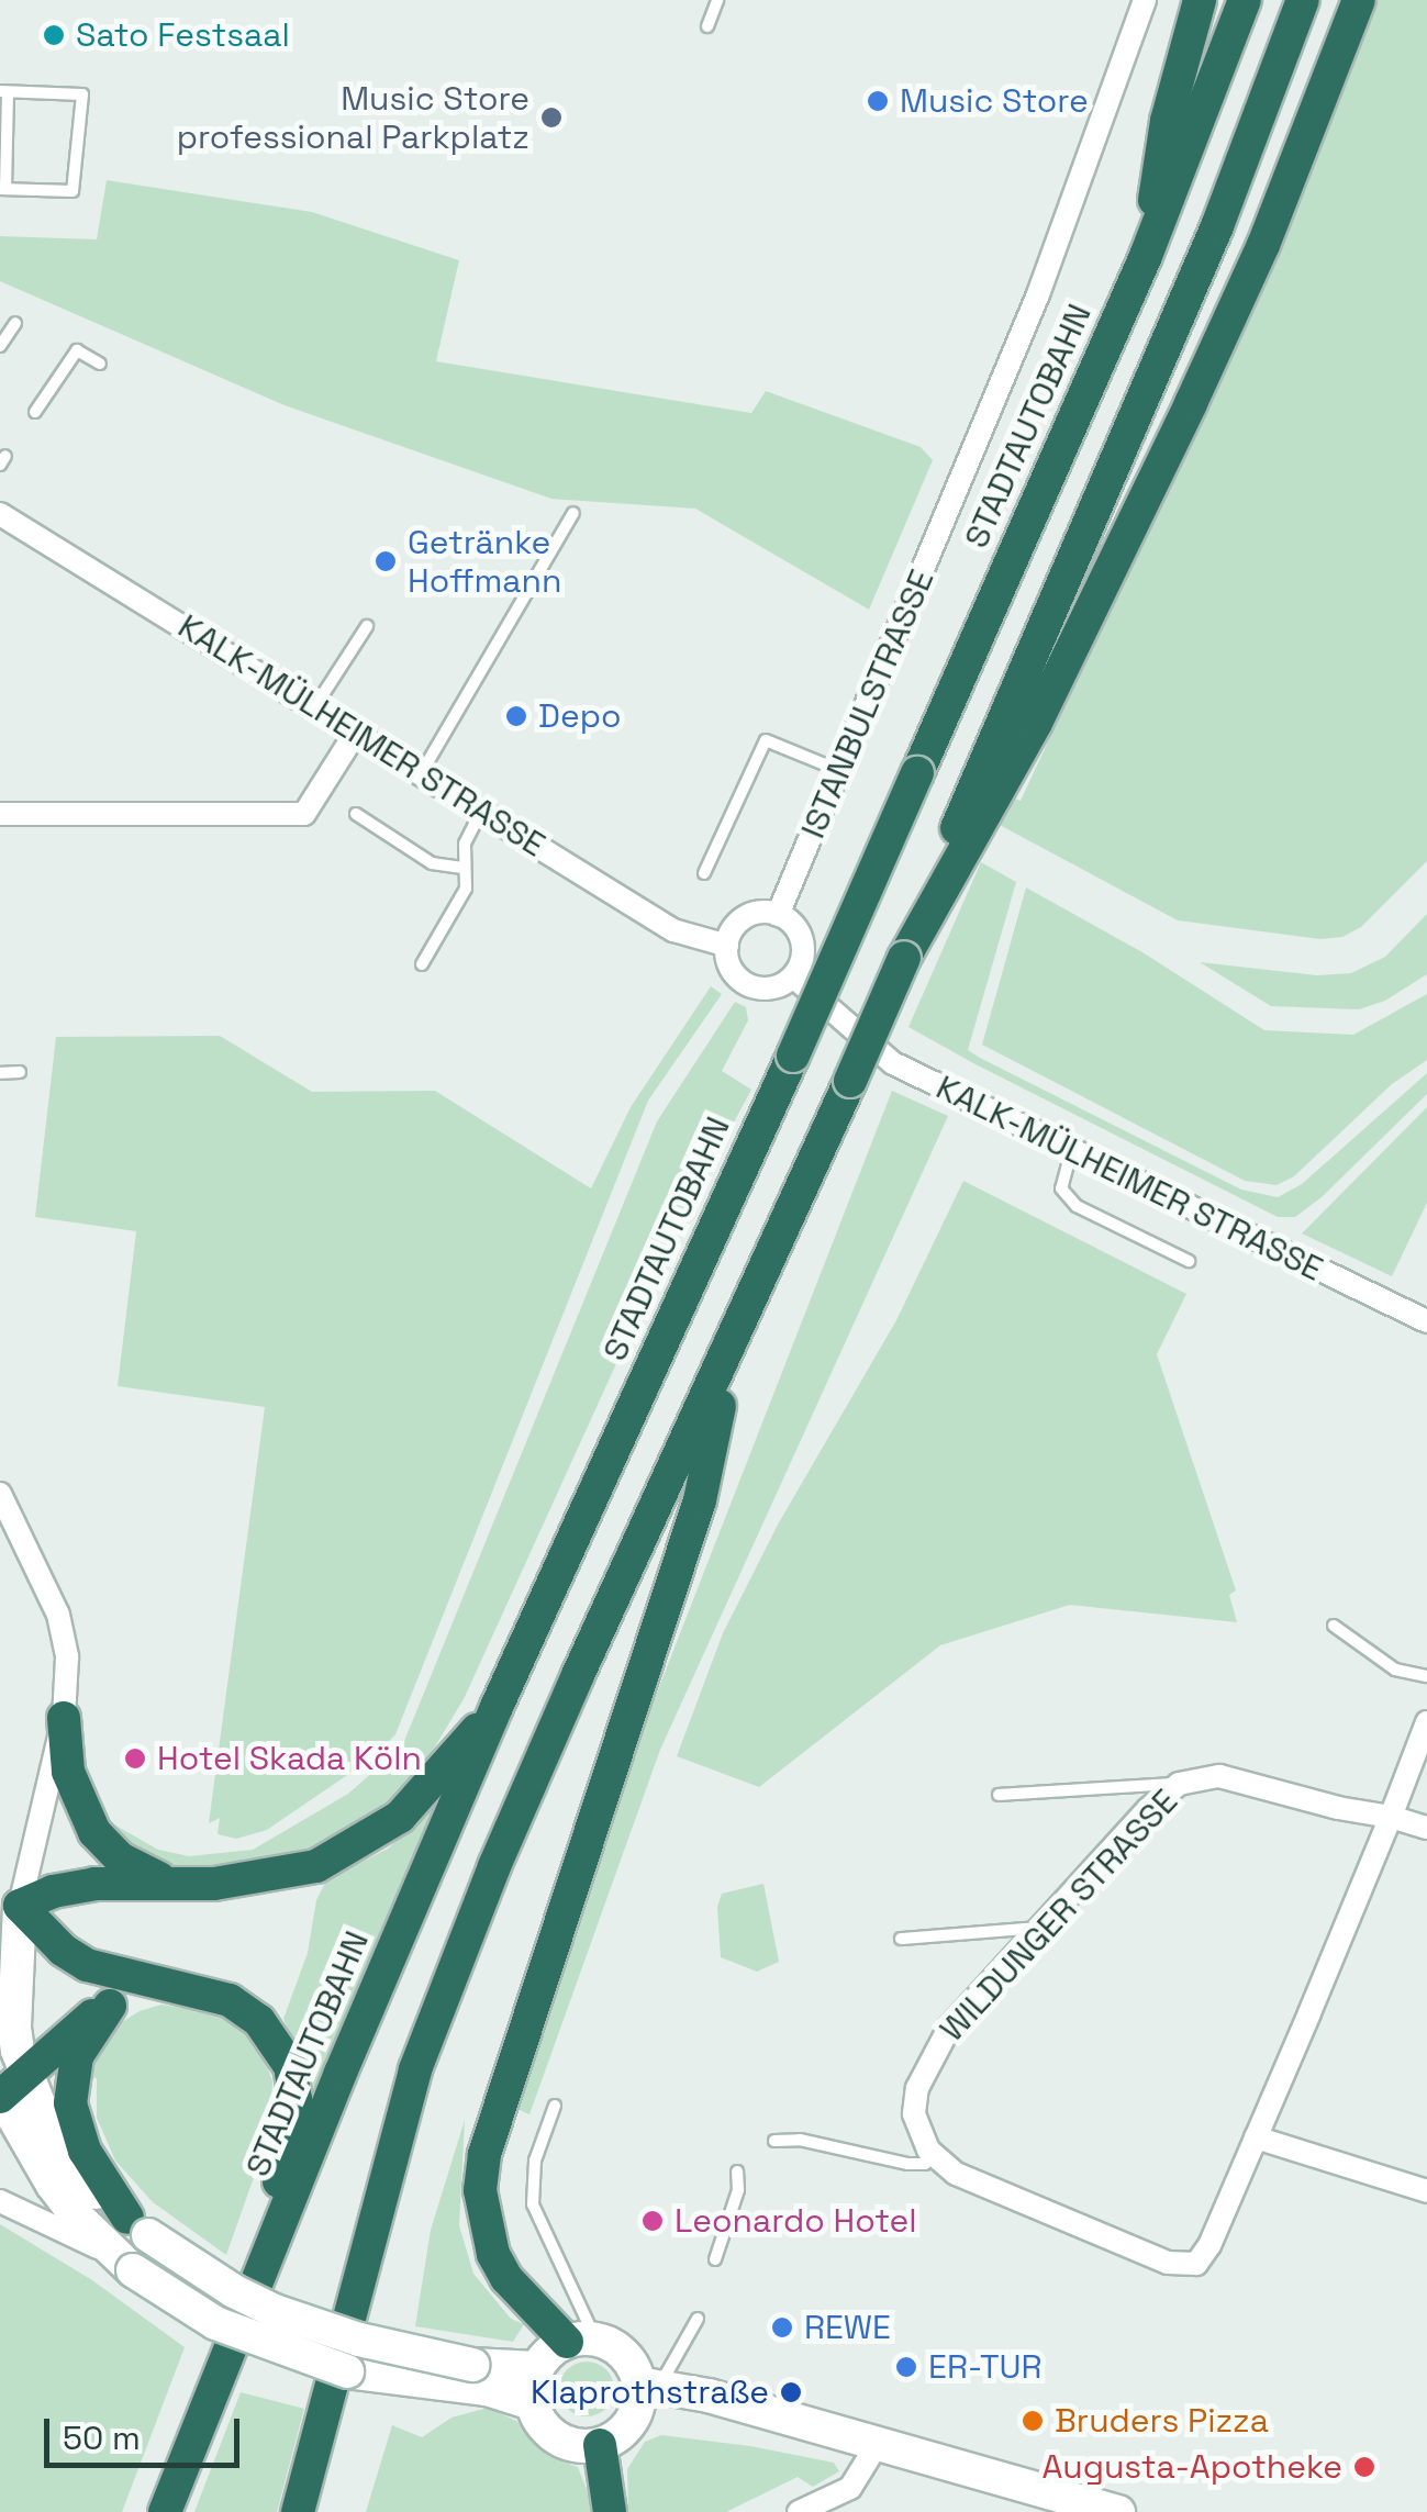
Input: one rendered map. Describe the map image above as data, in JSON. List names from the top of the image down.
{
  "streets": {
    "highway": ["STADTAUTOBAHN"],
    "street": ["ISTANBULSTRASSE", "KALK-MÜLHEIMER STRASSE", "WILDUNGER STRASSE"]
  },
  "crossings": [
    ["ISTANBULSTRASSE", "KALK-MÜLHEIMER STRASSE"]
  ],
  "places": [
    "Sato Festsaal",
    "Music Store",
    "Music Store professional Parkplatz",
    "Getränke Hoffmann",
    "Depo",
    "Hotel Skada Köln",
    "Leonardo Hotel",
    "REWE",
    "ER-TUR",
    "Klaprothstraße",
    "Bruders Pizza",
    "Augusta-Apotheke"
  ],
  "scale_bar": "50 m"
}
